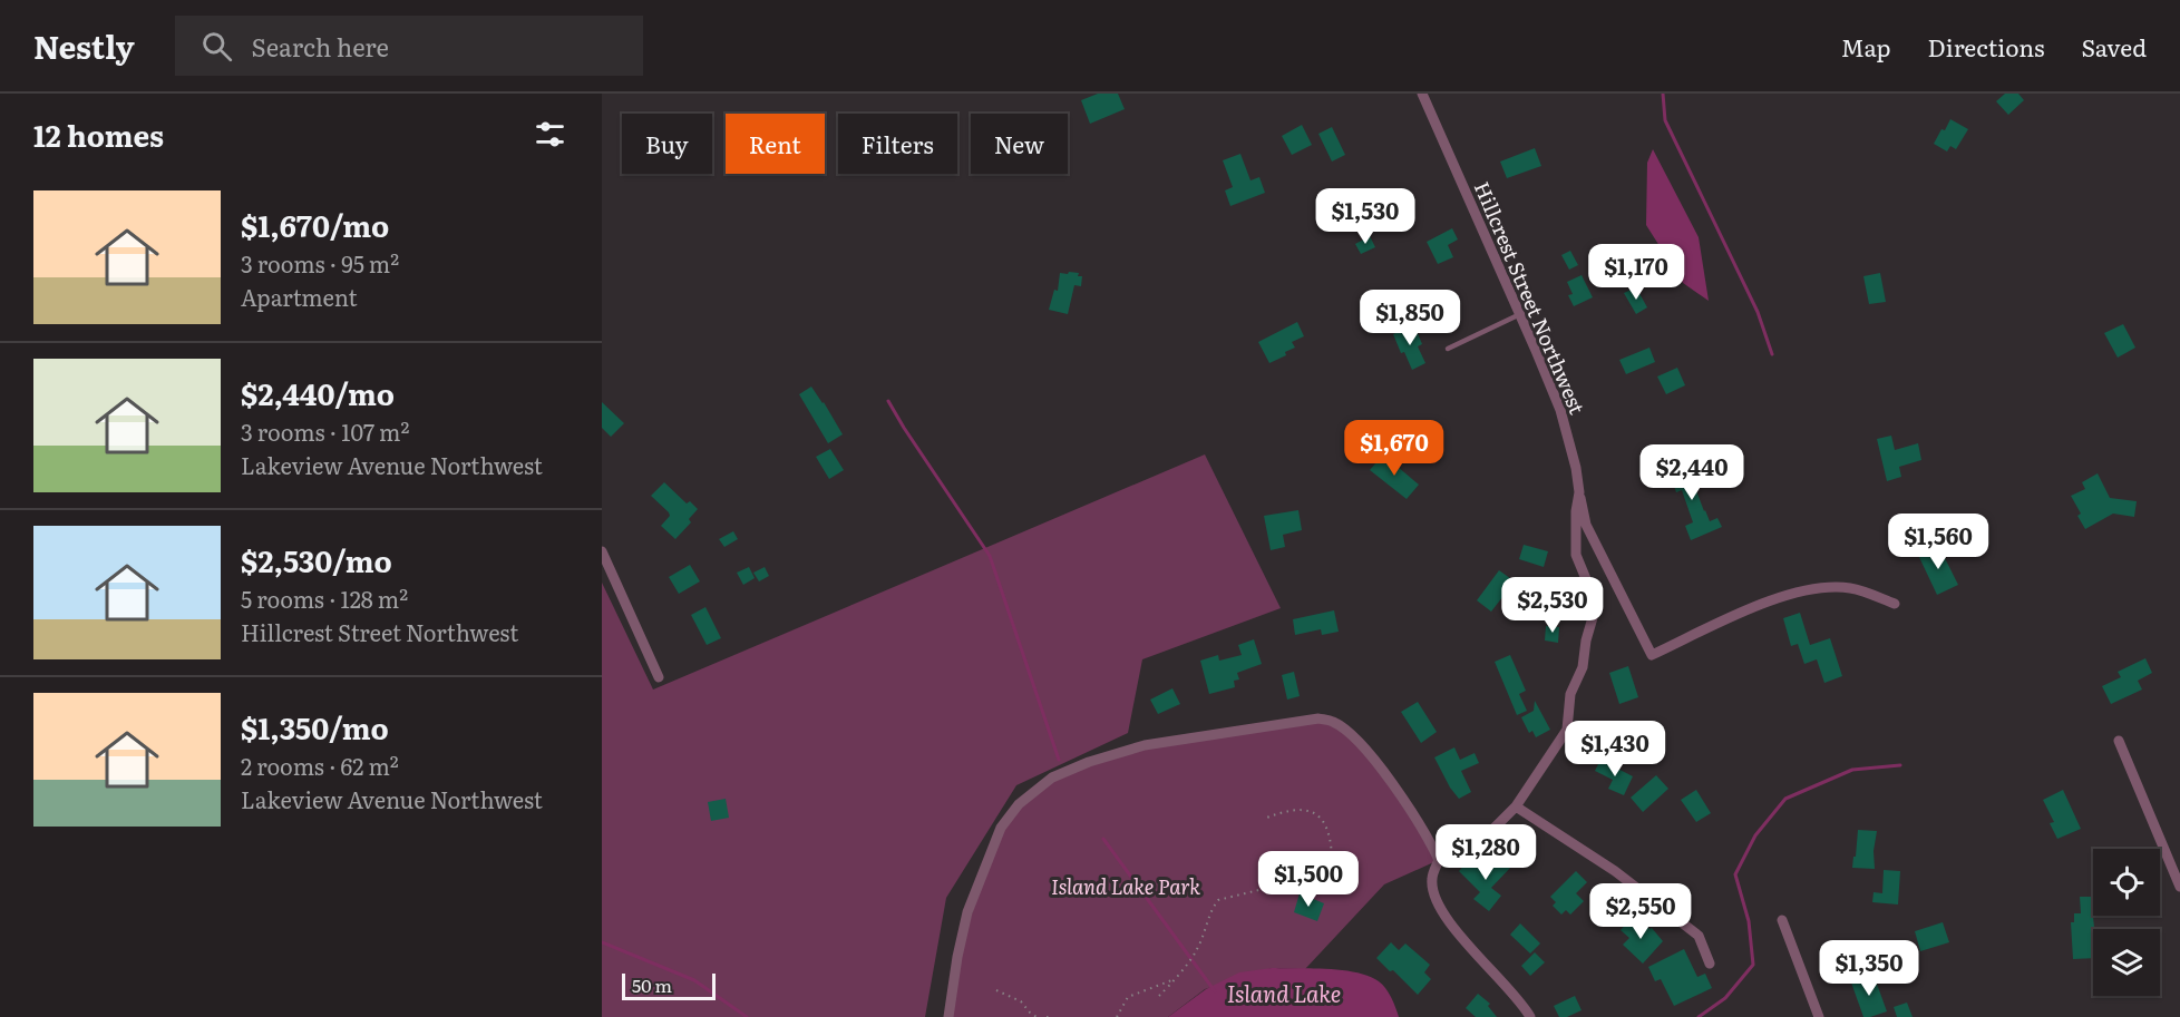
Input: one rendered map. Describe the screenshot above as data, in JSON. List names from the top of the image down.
{
  "streets": {
    "street": ["Hillcrest Street Northwest"]
  },
  "water": ["Island Lake"],
  "parks": ["Island Lake Park"],
  "scale_bar": "50 m",
  "page": {
    "header": "Nestly",
    "search": "Search here",
    "nav": ["Map", "Directions", "Saved"],
    "heading": "12 homes",
    "chip": [
      "Buy",
      "Rent",
      "Filters",
      "New"
    ],
    "list": [
      {
        "name": "$1,670/mo",
        "note": "3 rooms · 95 m² · Apartment"
      },
      {
        "name": "$2,440/mo",
        "note": "3 rooms · 107 m² · Lakeview Avenue Northwest"
      },
      {
        "name": "$2,530/mo",
        "note": "5 rooms · 128 m² · Hillcrest Street Northwest"
      },
      {
        "name": "$1,350/mo",
        "note": "2 rooms · 62 m² · Lakeview Avenue Northwest"
      }
    ],
    "price": [
      "$1,530",
      "$1,170",
      "$1,850",
      "$1,670",
      "$2,440",
      "$1,560",
      "$2,530",
      "$1,430",
      "$1,280",
      "$1,500",
      "$2,550",
      "$1,350"
    ],
    "scale": "50 m"
  }
}
